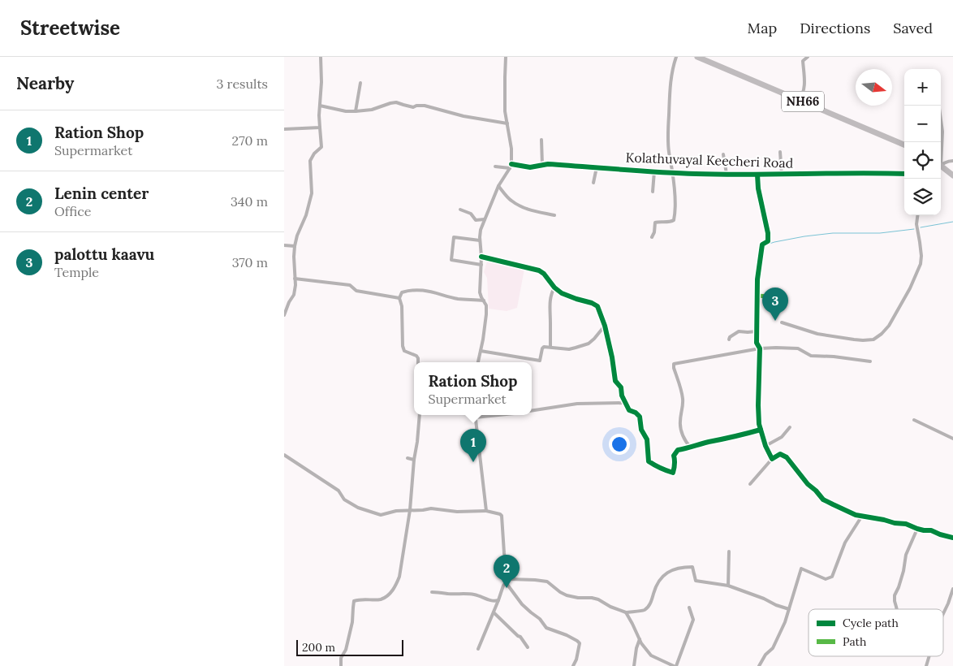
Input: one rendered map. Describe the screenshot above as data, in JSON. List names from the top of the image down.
{
  "streets": {
    "highway": ["NH66"],
    "street": ["Kolathuvayal Keecheri Road"]
  },
  "legend": ["Cycle path", "Path"],
  "scale_bar": "200 m",
  "north": "right",
  "page": {
    "header": "Streetwise",
    "nav": ["Map", "Directions", "Saved"],
    "heading": ["Nearby", "3 results"],
    "map_buttons": ["+", "−"],
    "list": [
      {
        "mark": "1",
        "name": "Ration Shop",
        "note": "Supermarket",
        "value": "270 m"
      },
      {
        "mark": "2",
        "name": "Lenin center",
        "note": "Office",
        "value": "340 m"
      },
      {
        "mark": "3",
        "name": "palottu kaavu",
        "note": "Temple",
        "value": "370 m"
      }
    ],
    "pins": ["3", "1", "2"],
    "popup": ["Ration Shop", "Supermarket"],
    "scale": "200 m"
  }
}
